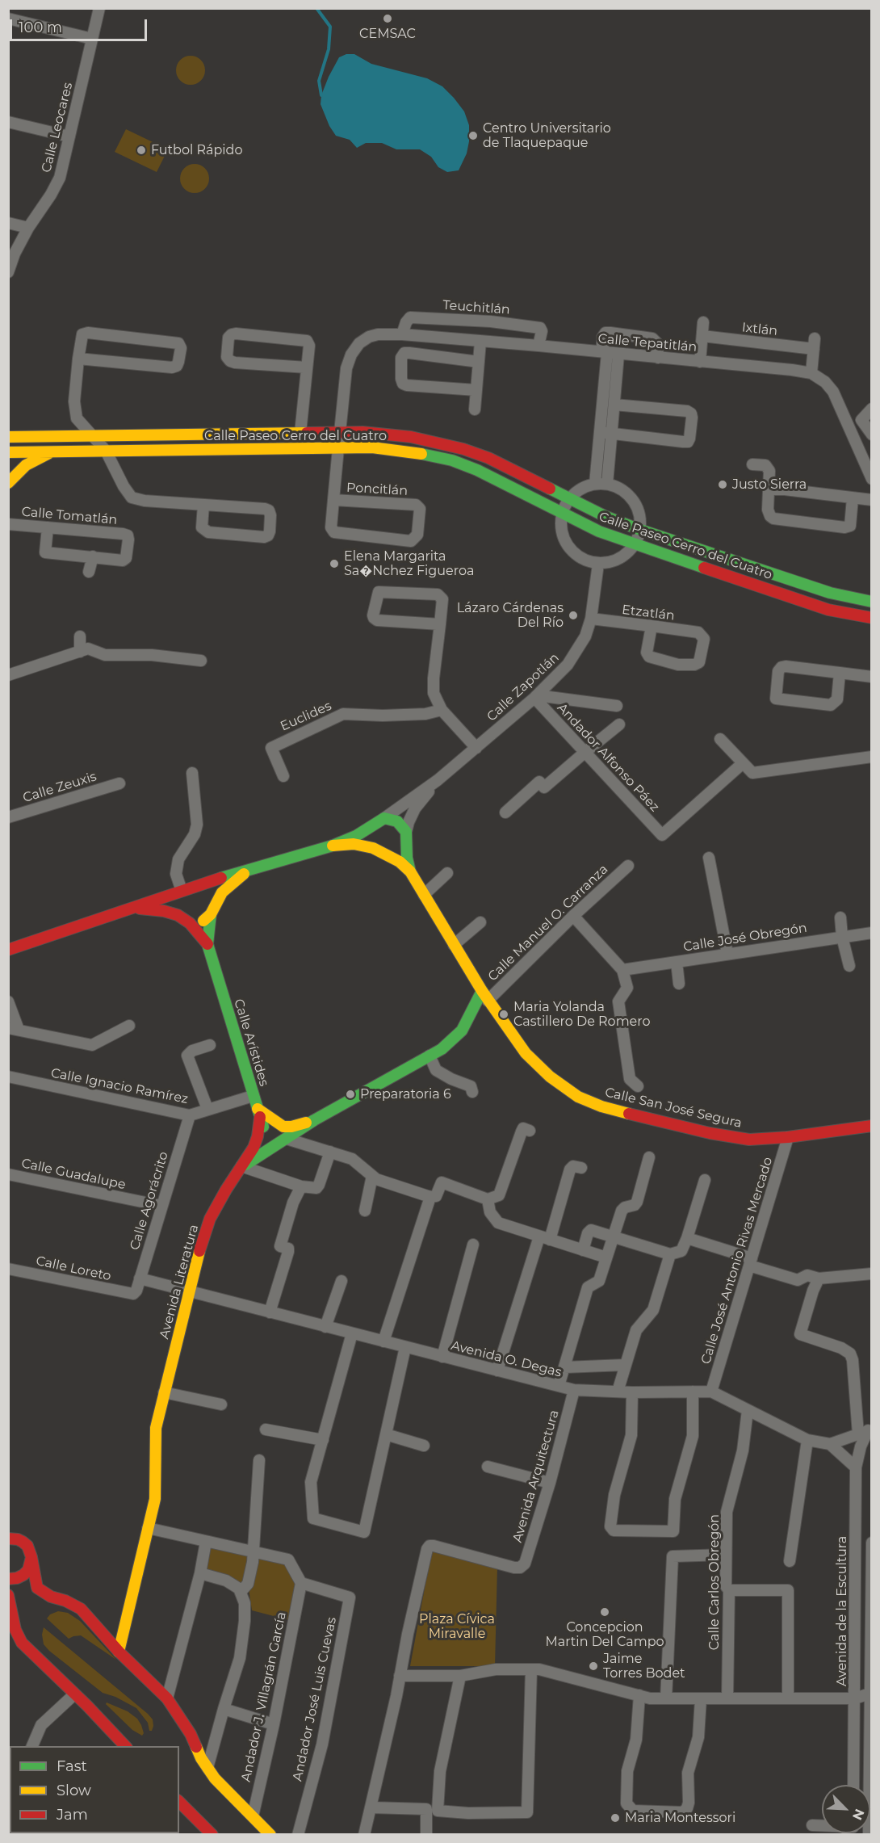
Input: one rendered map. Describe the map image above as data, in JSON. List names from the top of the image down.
{
  "streets": {
    "street": [
      "Calle Leocares",
      "Teuchitlán",
      "Ixtlán",
      "Calle Tepatitlán",
      "Calle Paseo Cerro del Cuatro",
      "Poncitlán",
      "Calle Tomatlán",
      "Etzatlán",
      "Calle Zapotlán",
      "Euclides",
      "Andador Alfonso Páez",
      "Calle Zeuxis",
      "Calle Manuel O. Carranza",
      "Calle José Obregón",
      "Calle Arístides",
      "Calle Ignacio Ramírez",
      "Calle San José Segura",
      "Calle Guadalupe",
      "Calle Agorácrito",
      "Calle José Antonio Rivas Mercado",
      "Calle Loreto",
      "Avenida Literatura",
      "Avenida O. Degas",
      "Avenida Arquitectura",
      "Calle Carlos Obregón",
      "Avenida de la Escultura",
      "Andador J. Villagrán García",
      "Andador José Luis Cuevas"
    ]
  },
  "crossings": [
    ["Teuchitlán", "Calle Tepatitlán"],
    ["Ixtlán", "Calle Tepatitlán"],
    ["Calle Tepatitlán", "Calle Paseo Cerro del Cuatro"],
    ["Etzatlán", "Calle Zapotlán"],
    ["Calle Zapotlán", "Andador Alfonso Páez"],
    ["Calle Zapotlán", "Calle San José Segura"],
    ["Calle Manuel O. Carranza", "Calle San José Segura"],
    ["Calle Manuel O. Carranza", "Avenida Literatura"],
    ["Calle Arístides", "Calle Ignacio Ramírez"],
    ["Calle Arístides", "Avenida Literatura"],
    ["Calle Ignacio Ramírez", "Calle Agorácrito"],
    ["Calle San José Segura", "Calle José Antonio Rivas Mercado"],
    ["Calle San José Segura", "Avenida Literatura"],
    ["Calle Guadalupe", "Calle Agorácrito"],
    ["Calle Agorácrito", "Calle Loreto"],
    ["Calle Agorácrito", "Avenida O. Degas"],
    ["Calle José Antonio Rivas Mercado", "Avenida O. Degas"],
    ["Avenida Literatura", "Avenida O. Degas"],
    ["Avenida O. Degas", "Avenida Arquitectura"],
    ["Avenida O. Degas", "Calle Carlos Obregón"],
    ["Andador J. Villagrán García", "Andador José Luis Cuevas"]
  ],
  "parks": ["Plaza Cívica Miravalle"],
  "places": [
    "CEMSAC",
    "Centro Universitario de Tlaquepaque",
    "Futbol Rápido",
    "Justo Sierra",
    "Elena Margarita Sa�Nchez Figueroa",
    "Lázaro Cárdenas Del Río",
    "Maria Yolanda Castillero De Romero",
    "Preparatoria 6",
    "Concepcion Martin Del Campo",
    "Jaime Torres Bodet",
    "Maria Montessori"
  ],
  "legend": ["Fast", "Slow", "Jam"],
  "scale_bar": "100 m",
  "north": "bottom right"
}
